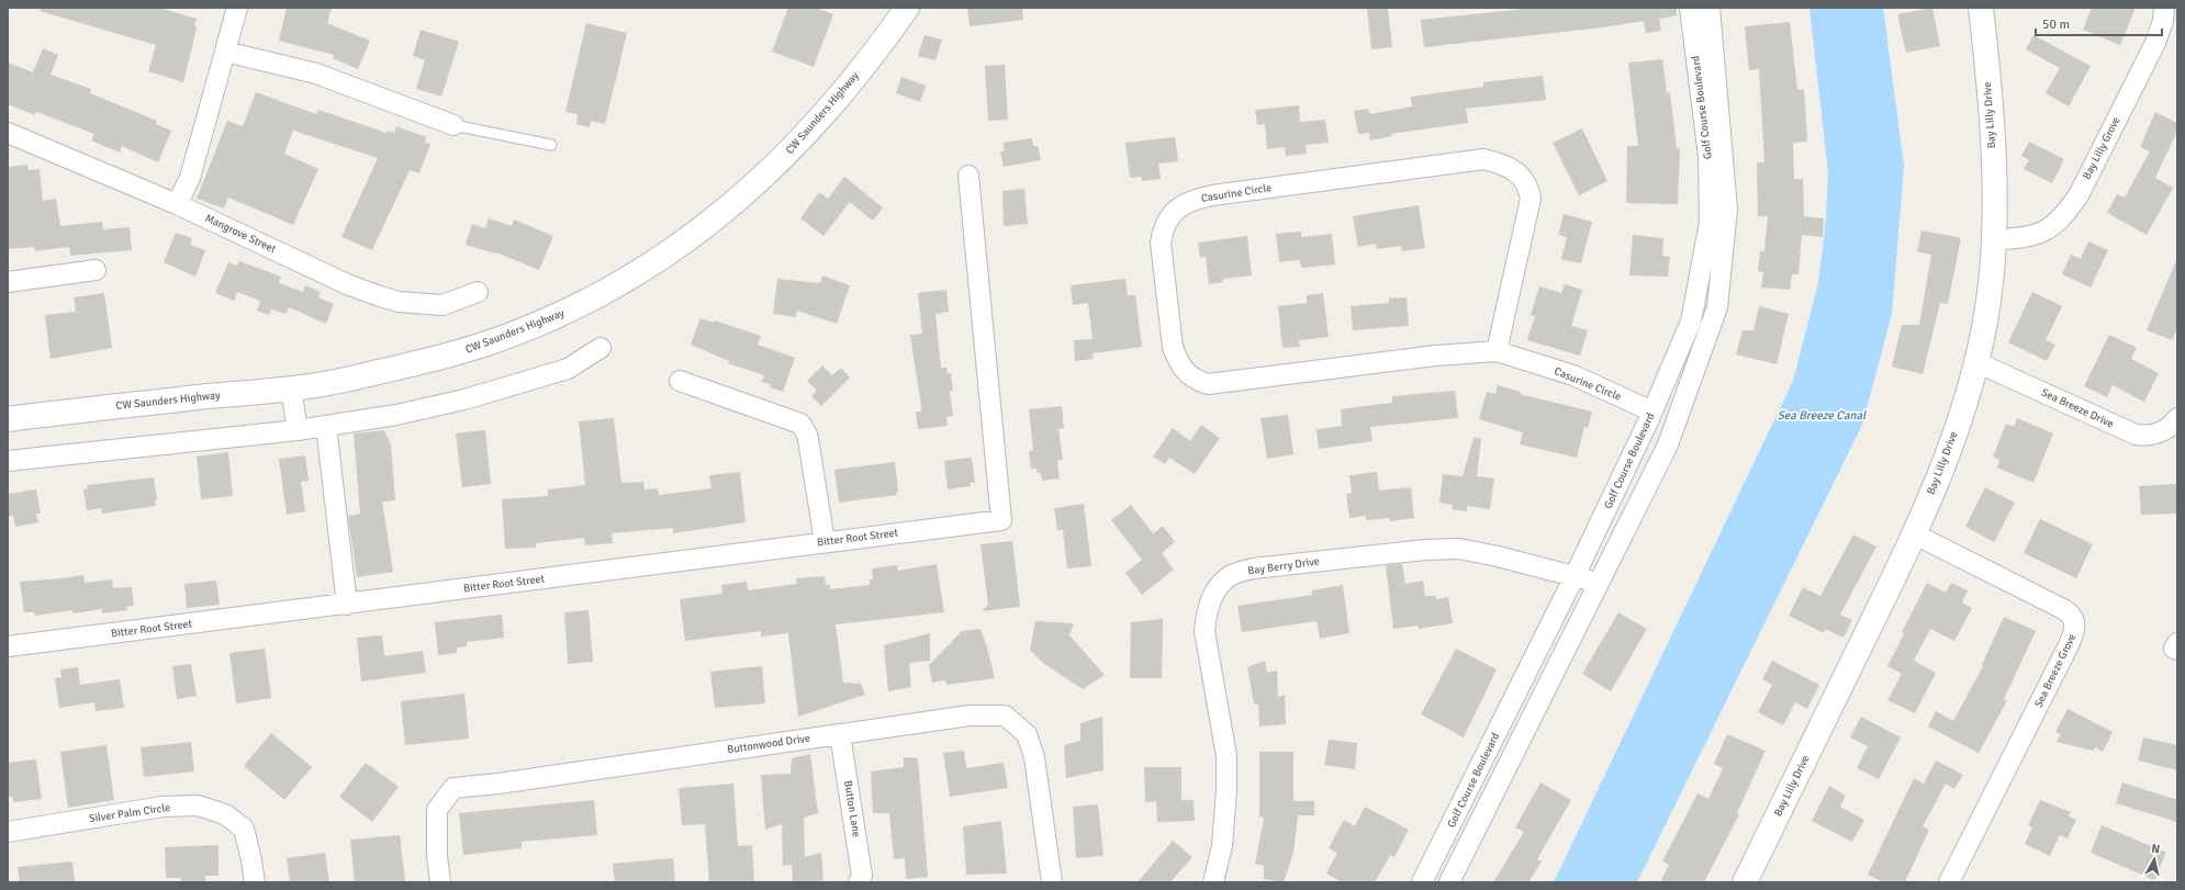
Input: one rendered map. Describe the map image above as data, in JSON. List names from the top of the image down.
{
  "streets": {
    "main road": ["CW Saunders Highway", "Bay Lilly Drive"],
    "street": [
      "Golf Course Boulevard",
      "Bay Lilly Grove",
      "Casurine Circle",
      "Mangrove Street",
      "Sea Breeze Drive",
      "Bitter Root Street",
      "Bay Berry Drive",
      "Sea Breeze Grove",
      "Buttonwood Drive",
      "Button Lane",
      "Silver Palm Circle"
    ]
  },
  "crossings": [
    ["Golf Course Boulevard", "Casurine Circle"],
    ["Golf Course Boulevard", "Bay Berry Drive"],
    ["Bay Lilly Drive", "Bay Lilly Grove"],
    ["Bay Lilly Drive", "Sea Breeze Drive"],
    ["Bay Lilly Drive", "Sea Breeze Grove"],
    ["Buttonwood Drive", "Button Lane"]
  ],
  "water": ["Sea Breeze Canal"],
  "scale_bar": "50 m",
  "north": "top"
}
